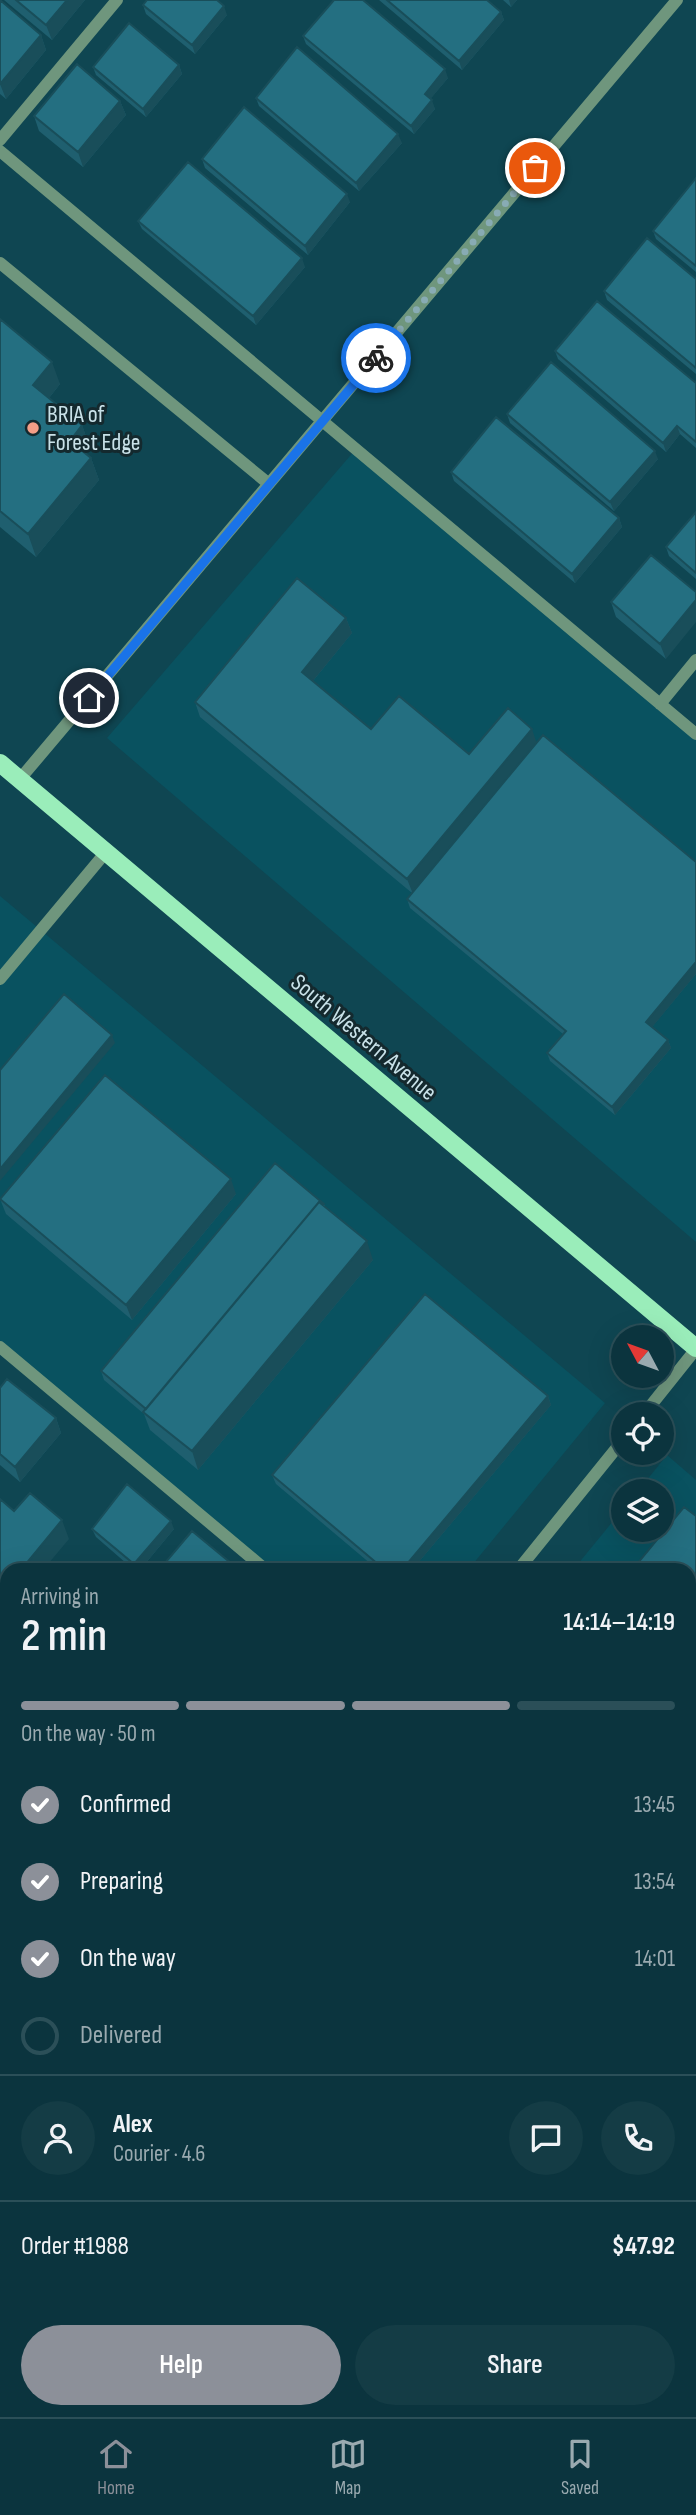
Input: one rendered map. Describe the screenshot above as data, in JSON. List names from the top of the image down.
{
  "streets": {
    "main road": ["South Western Avenue"]
  },
  "places": ["BRIA of Forest Edge"],
  "north": "top left",
  "page": {
    "heading": ["2 min", "Arriving in", "14:14–14:19"],
    "panel": [
      "Alex",
      "Courier · 4.6",
      "Order #1988",
      "$47.92"
    ],
    "bar": "On the way · 50 m",
    "list": [
      ["Confirmed", "13:45"],
      ["Preparing", "13:54"],
      ["On the way", "14:01"],
      "Delivered"
    ],
    "buttons": ["Help", "Share"],
    "tabs": ["Home", "Map", "Saved"]
  }
}
